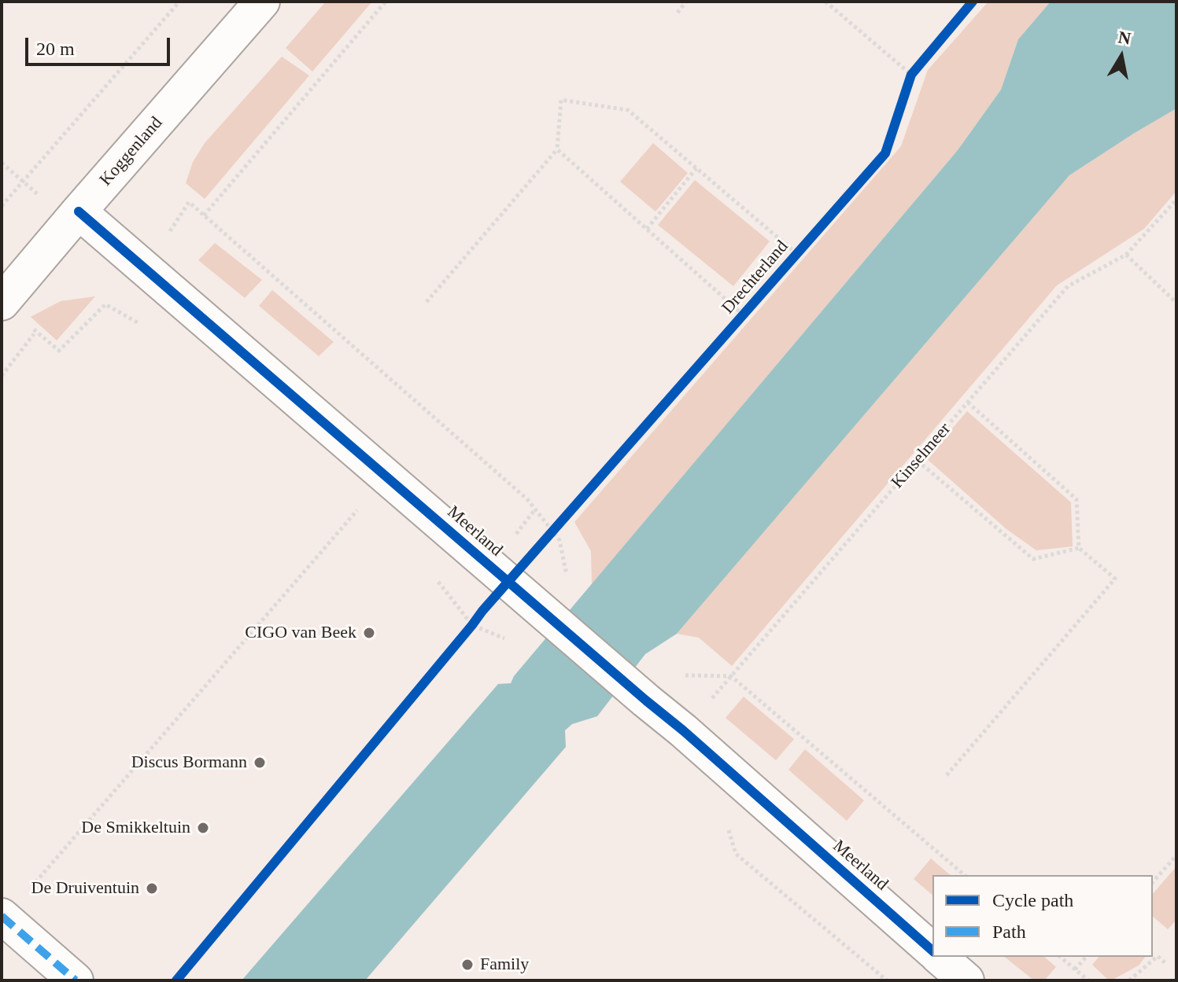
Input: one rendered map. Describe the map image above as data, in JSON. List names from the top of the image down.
{
  "streets": {
    "street": ["Koggenland", "Meerland"],
    "path": ["Kinselmeer"],
    "cycle path": ["Drechterland"]
  },
  "crossings": [
    ["Koggenland", "Meerland"],
    ["Kinselmeer", "Meerland"]
  ],
  "places": [
    "CIGO van Beek",
    "Discus Bormann",
    "De Smikkeltuin",
    "De Druiventuin",
    "Family"
  ],
  "legend": ["Cycle path", "Path"],
  "scale_bar": "20 m",
  "north": "top"
}
